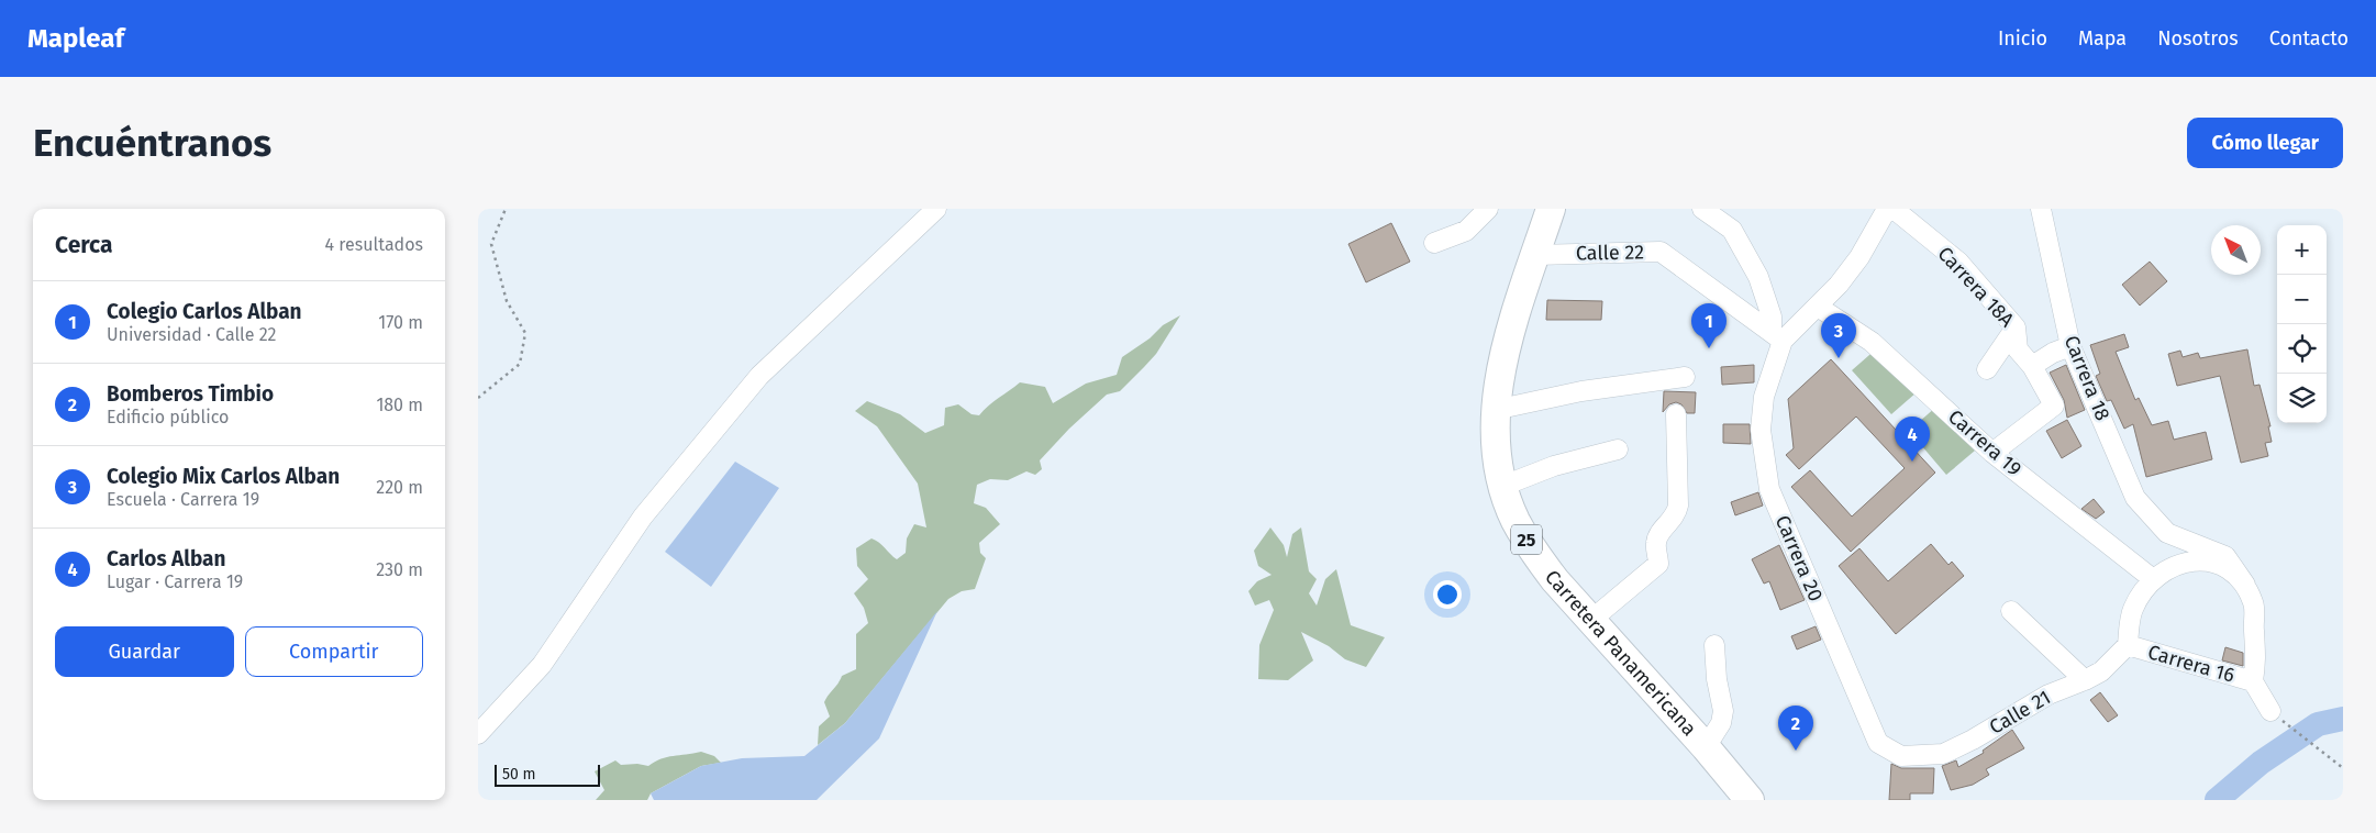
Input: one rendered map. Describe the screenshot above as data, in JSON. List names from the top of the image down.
{
  "streets": {
    "highway": ["25", "Carretera Panamericana"],
    "street": [
      "Calle 22",
      "Carrera 18A",
      "Carrera 18",
      "Carrera 19",
      "Carrera 20",
      "Carrera 16",
      "Calle 21"
    ]
  },
  "crossings": [
    ["Calle 22", "Carrera 20"],
    ["Calle 22", "Carretera Panamericana"],
    ["Carrera 18A", "Carrera 19"],
    ["Carrera 20", "Calle 21"],
    ["Carrera 16", "Calle 21"]
  ],
  "scale_bar": "50 m",
  "north": "top left",
  "page": {
    "header": "Mapleaf",
    "nav": [
      "Inicio",
      "Mapa",
      "Nosotros",
      "Contacto"
    ],
    "buttons": [
      "Cómo llegar",
      ["Guardar", "Compartir"]
    ],
    "title": "Encuéntranos",
    "heading": ["Cerca", "4 resultados"],
    "map_buttons": ["+", "−"],
    "list": [
      {
        "mark": "1",
        "name": "Colegio Carlos Alban",
        "note": "Universidad · Calle 22",
        "value": "170 m"
      },
      {
        "mark": "2",
        "name": "Bomberos Timbio",
        "note": "Edificio público",
        "value": "180 m"
      },
      {
        "mark": "3",
        "name": "Colegio Mix Carlos Alban",
        "note": "Escuela · Carrera 19",
        "value": "220 m"
      },
      {
        "mark": "4",
        "name": "Carlos Alban",
        "note": "Lugar · Carrera 19",
        "value": "230 m"
      }
    ],
    "pins": [
      "1",
      "3",
      "4",
      "2"
    ],
    "scale": "50 m"
  }
}
